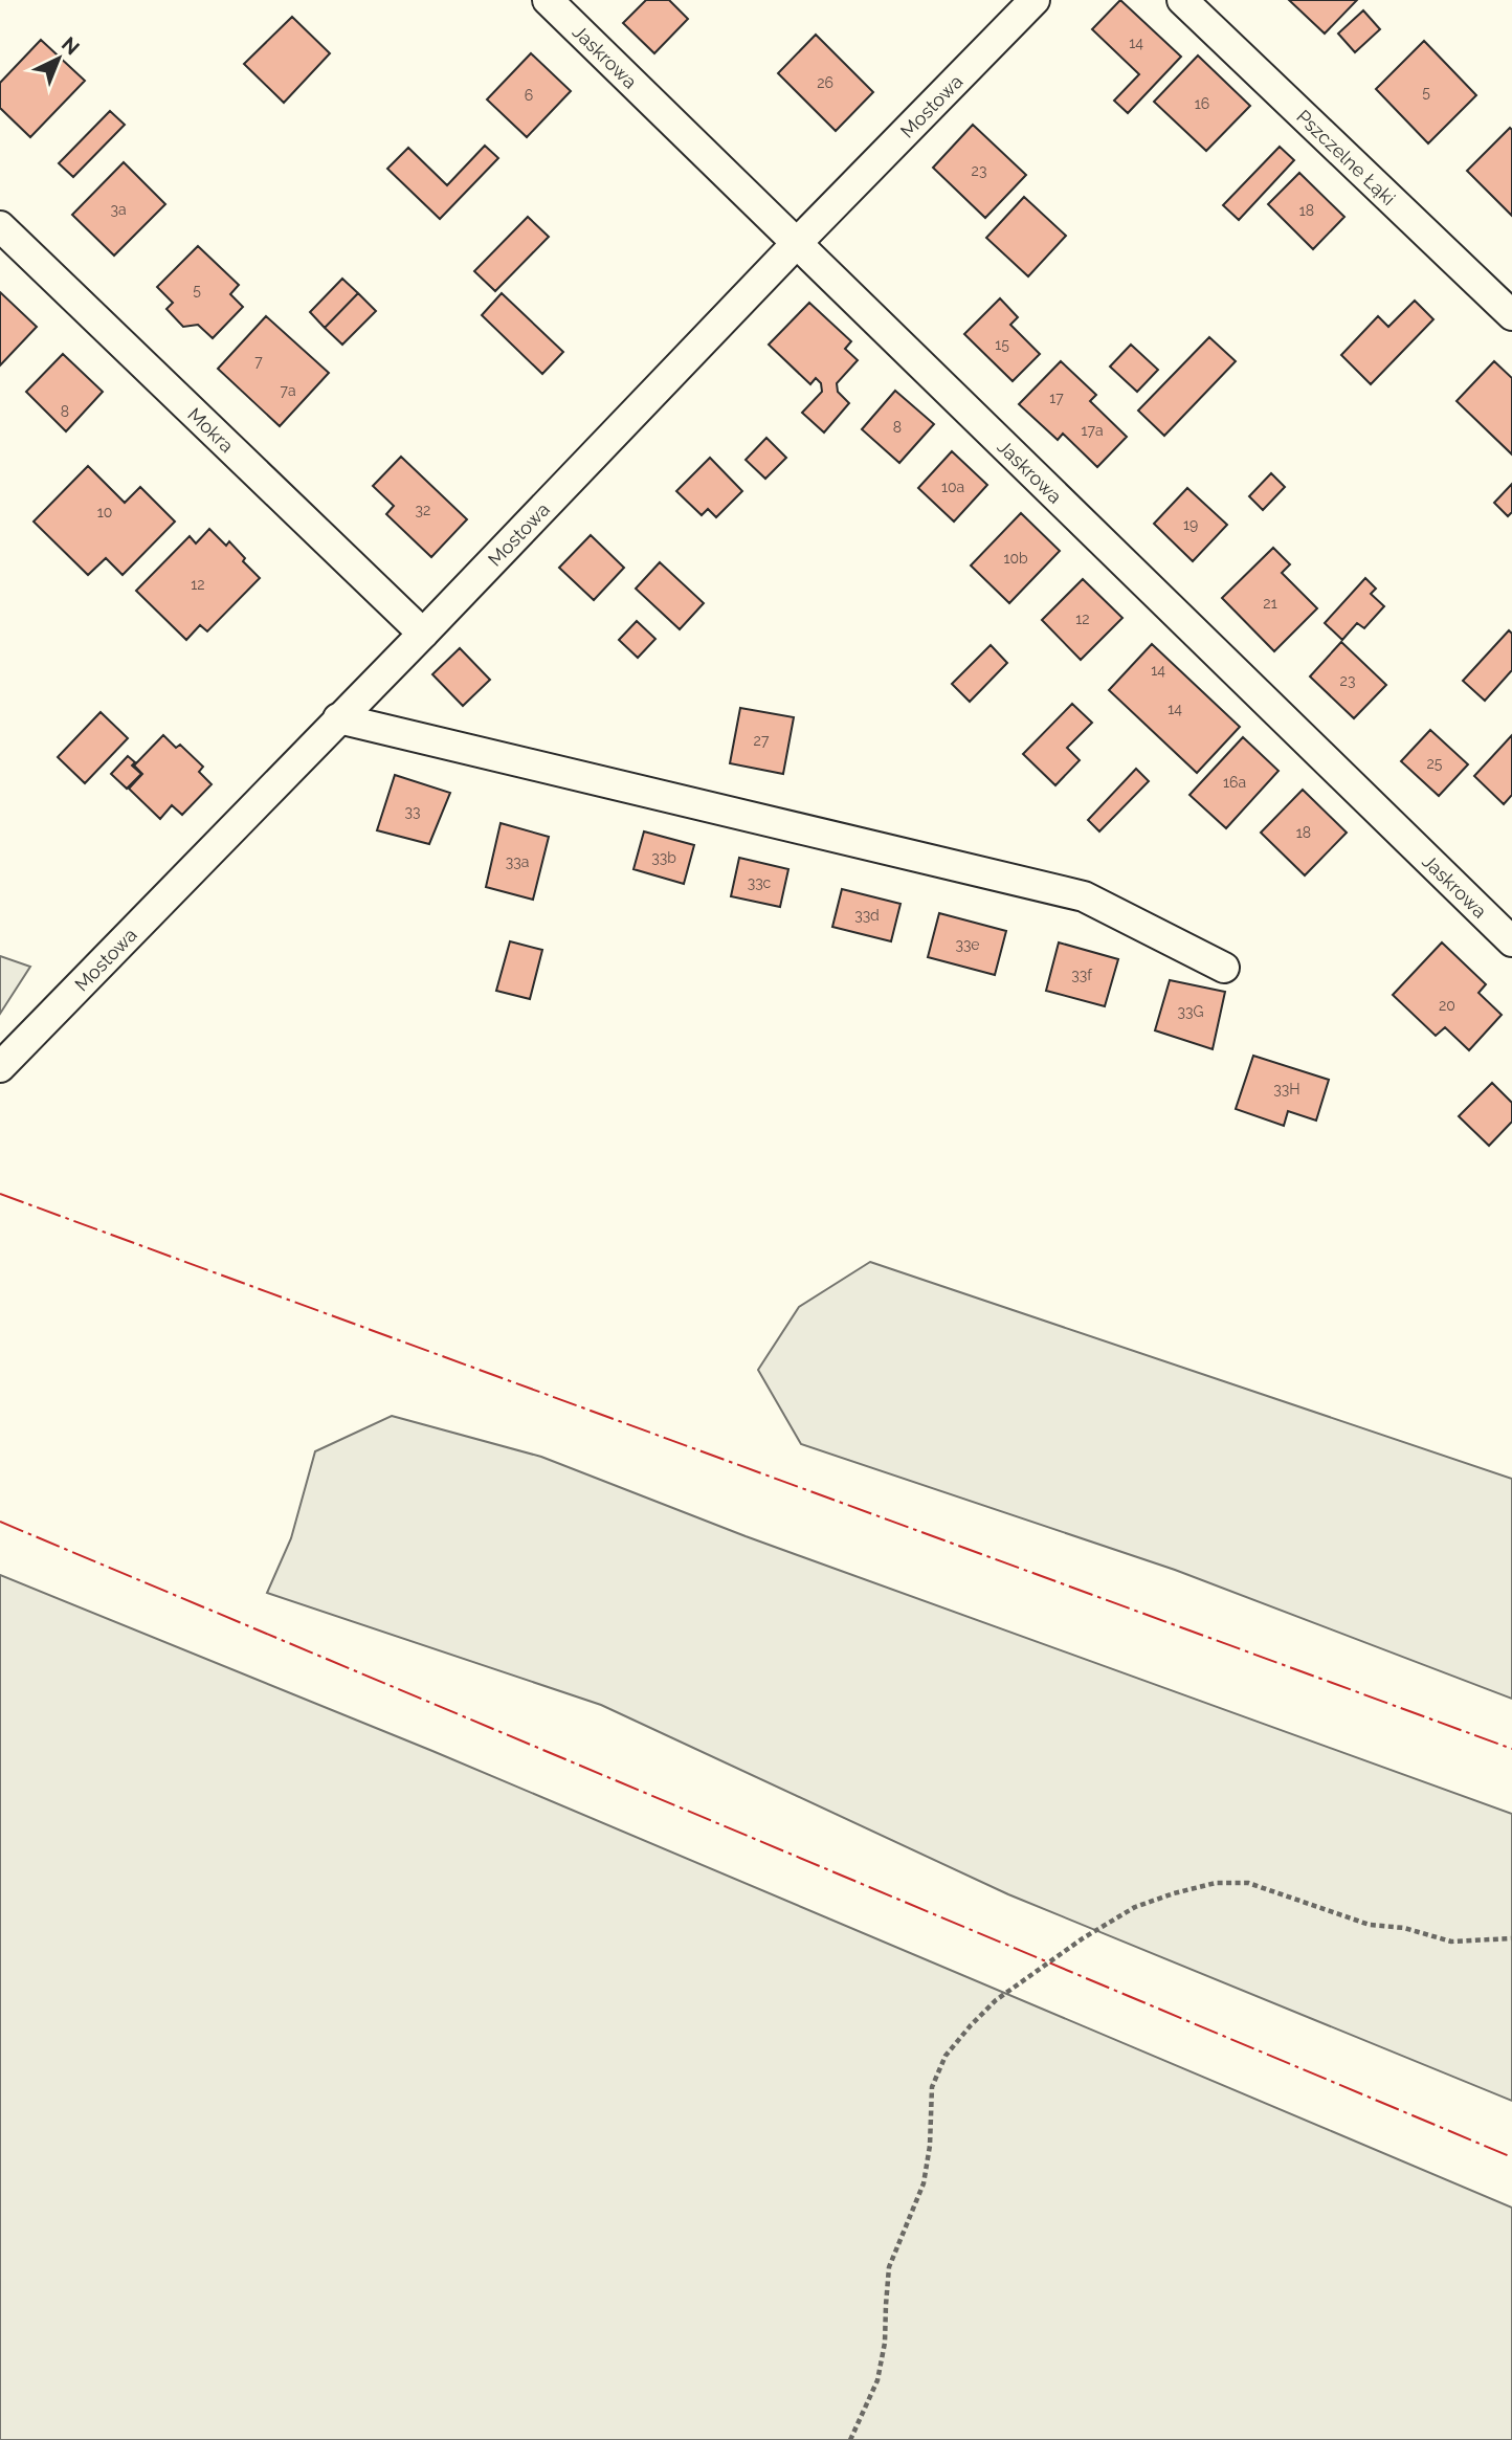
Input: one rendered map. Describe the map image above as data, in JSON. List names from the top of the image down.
{
  "streets": {
    "street": [
      "Jaskrowa",
      "Mostowa",
      "Pszczelne Łąki",
      "Mokra"
    ]
  },
  "crossings": [
    ["Jaskrowa", "Mostowa"],
    ["Mostowa", "Mokra"]
  ],
  "house_numbers": [
    "14",
    "26",
    "5",
    "6",
    "16",
    "23",
    "3a",
    "18",
    "5",
    "15",
    "7",
    "7a",
    "17",
    "8",
    "8",
    "17a",
    "10a",
    "32",
    "10",
    "19",
    "10b",
    "12",
    "21",
    "12",
    "14",
    "23",
    "14",
    "27",
    "25",
    "16a",
    "33",
    "18",
    "33b",
    "33a",
    "33c",
    "33d",
    "33e",
    "33f",
    "20",
    "33G",
    "33H"
  ],
  "north": "top right"
}
